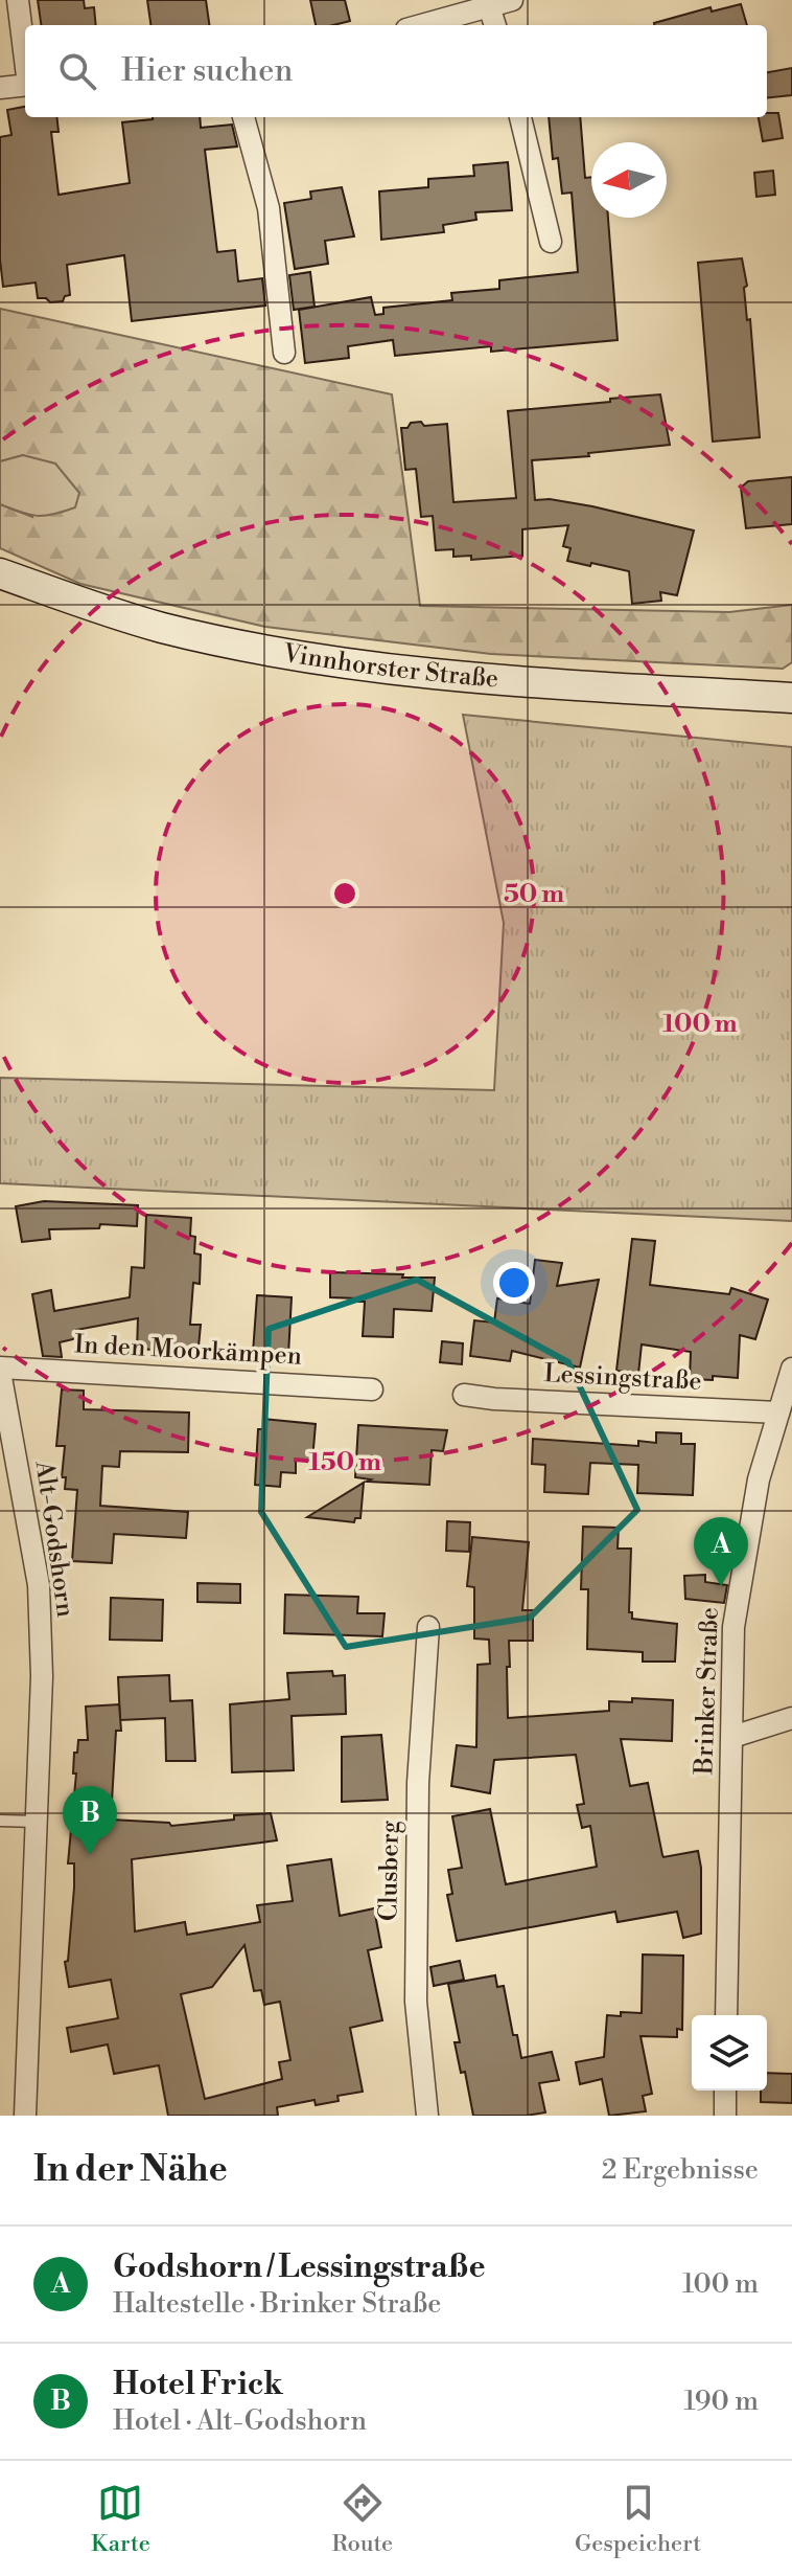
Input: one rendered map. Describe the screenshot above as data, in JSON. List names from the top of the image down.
{
  "streets": {
    "street": [
      "Vinnhorster Straße",
      "In den Moorkämpen",
      "Lessingstraße",
      "Alt-Godshorn",
      "Brinker Straße",
      "Clusberg"
    ]
  },
  "crossings": [
    ["In den Moorkämpen", "Alt-Godshorn"],
    ["Lessingstraße", "Brinker Straße"]
  ],
  "north": "left",
  "page": {
    "search": "Hier suchen",
    "pins": ["A", "B"],
    "heading": ["In der Nähe", "2 Ergebnisse"],
    "list": [
      {
        "mark": "A",
        "name": "Godshorn / Lessingstraße",
        "note": "Haltestelle · Brinker Straße",
        "value": "100 m"
      },
      {
        "mark": "B",
        "name": "Hotel Frick",
        "note": "Hotel · Alt-Godshorn",
        "value": "190 m"
      }
    ],
    "nav": ["Karte", "Route", "Gespeichert"]
  },
  "rings": ["50 m", "100 m", "150 m"]
}
